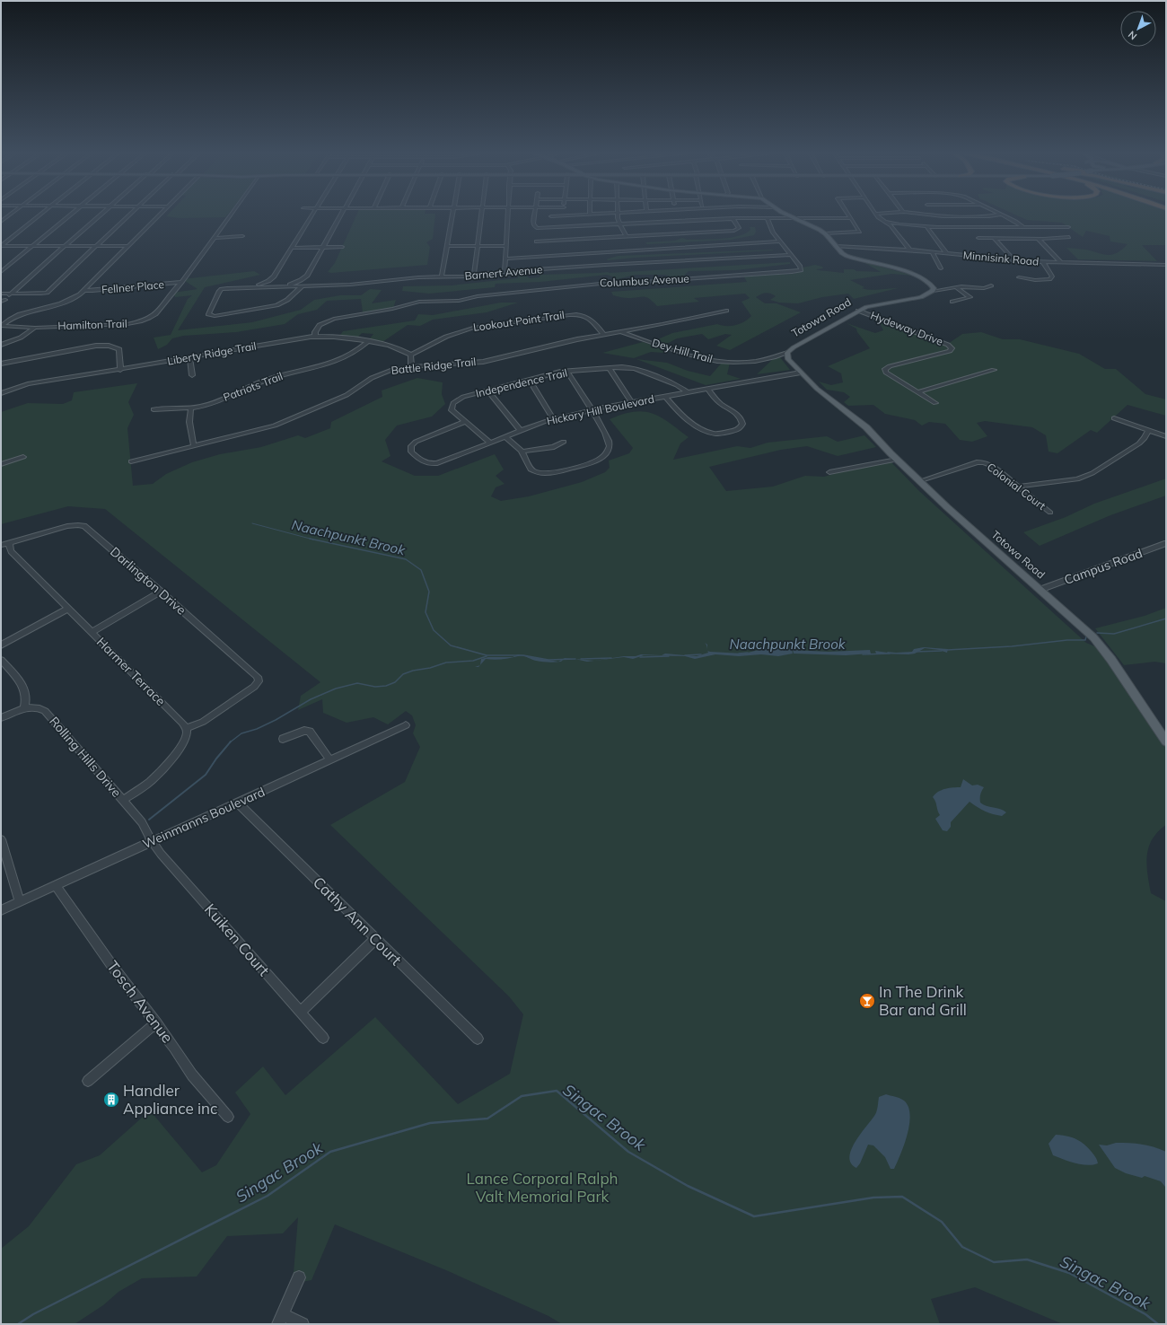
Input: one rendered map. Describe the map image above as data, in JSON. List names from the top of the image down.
{
  "streets": {
    "main road": ["Totowa Road"],
    "street": [
      "Minnisink Road",
      "Barnert Avenue",
      "Columbus Avenue",
      "Fellner Place",
      "Lookout Point Trail",
      "Hamilton Trail",
      "Hydeway Drive",
      "Dey Hill Trail",
      "Liberty Ridge Trail",
      "Battle Ridge Trail",
      "Independence Trail",
      "Patriots Trail",
      "Hickory Hill Boulevard",
      "Colonial Court",
      "Campus Road",
      "Darlington Drive",
      "Harmer Terrace",
      "Rolling Hills Drive",
      "Weinmanns Boulevard",
      "Cathy Ann Court",
      "Kuiken Court",
      "Tosch Avenue"
    ]
  },
  "crossings": [
    ["Barnert Avenue", "Columbus Avenue"],
    ["Columbus Avenue", "Liberty Ridge Trail"],
    ["Fellner Place", "Hamilton Trail"],
    ["Totowa Road", "Hydeway Drive"],
    ["Totowa Road", "Dey Hill Trail"],
    ["Totowa Road", "Hickory Hill Boulevard"],
    ["Totowa Road", "Colonial Court"],
    ["Totowa Road", "Campus Road"],
    ["Lookout Point Trail", "Liberty Ridge Trail"],
    ["Lookout Point Trail", "Battle Ridge Trail"],
    ["Dey Hill Trail", "Battle Ridge Trail"],
    ["Liberty Ridge Trail", "Patriots Trail"],
    ["Independence Trail", "Hickory Hill Boulevard"],
    ["Darlington Drive", "Harmer Terrace"],
    ["Rolling Hills Drive", "Weinmanns Boulevard"],
    ["Rolling Hills Drive", "Kuiken Court"],
    ["Weinmanns Boulevard", "Cathy Ann Court"],
    ["Weinmanns Boulevard", "Kuiken Court"],
    ["Weinmanns Boulevard", "Tosch Avenue"]
  ],
  "water": ["Naachpunkt Brook", "Singac Brook"],
  "parks": ["Lance Corporal Ralph Valt Memorial Park"],
  "places": {
    "bar": ["In The Drink Bar and Grill"],
    "building": ["Handler Appliance inc"]
  },
  "north": "bottom left"
}
